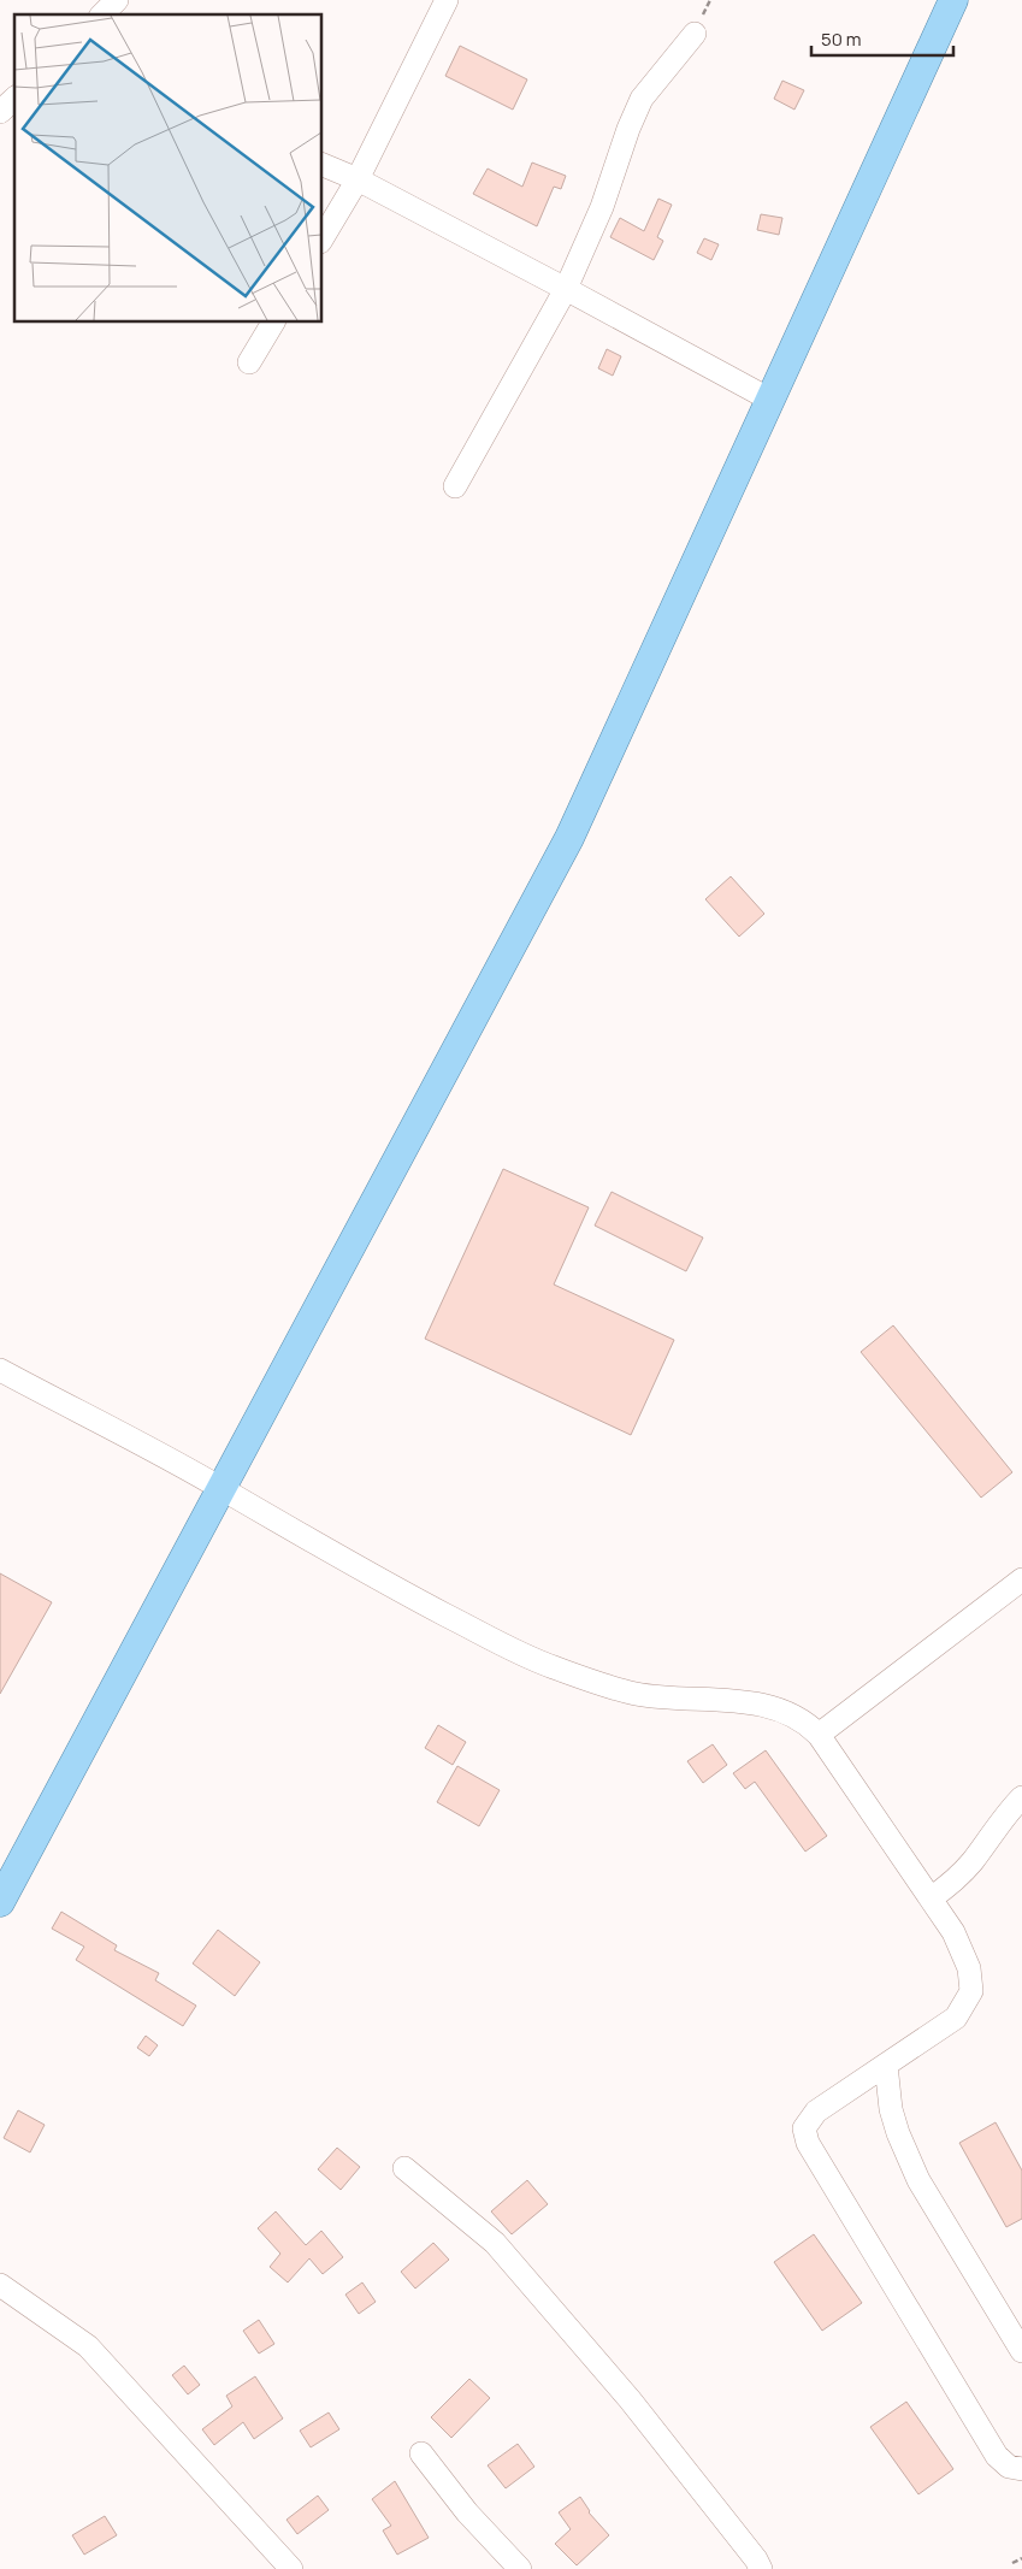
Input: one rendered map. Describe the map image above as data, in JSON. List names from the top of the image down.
{
  "scale_bar": "50 m"
}
